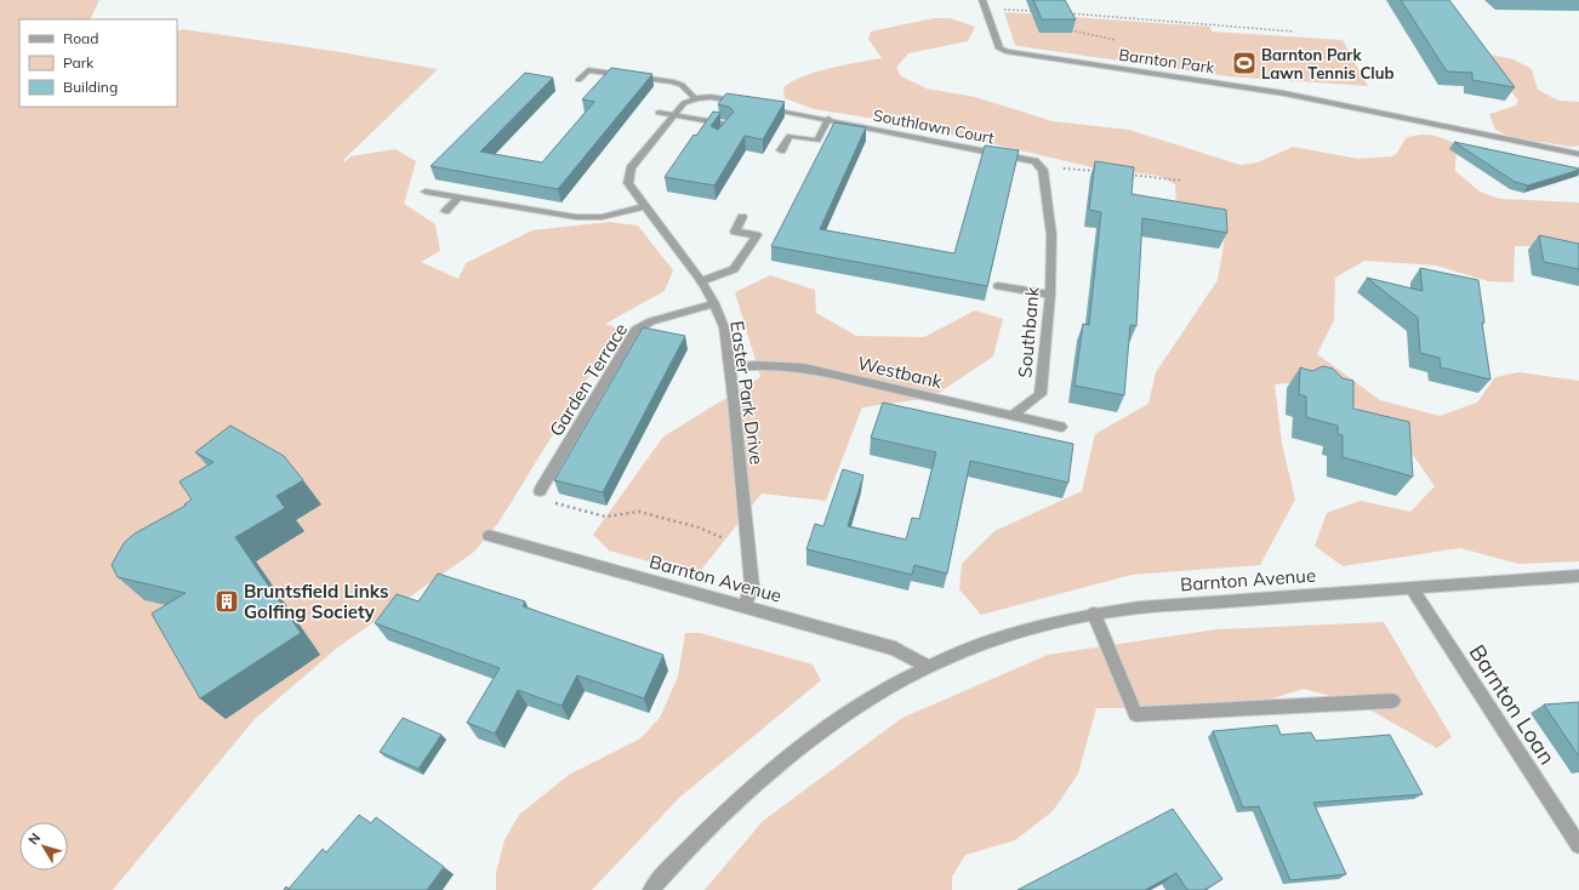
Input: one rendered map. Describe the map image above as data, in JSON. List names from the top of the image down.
{
  "streets": {
    "street": [
      "Barnton Park",
      "Southlawn Court",
      "Southbank",
      "Westbank",
      "Garden Terrace",
      "Easter Park Drive",
      "Barnton Avenue",
      "Barnton Loan"
    ]
  },
  "crossings": [
    ["Southlawn Court", "Southbank"],
    ["Southbank", "Westbank"],
    ["Westbank", "Easter Park Drive"],
    ["Garden Terrace", "Easter Park Drive"],
    ["Easter Park Drive", "Barnton Avenue"],
    ["Barnton Avenue", "Barnton Loan"]
  ],
  "places": {
    "sports": ["Barnton Park Lawn Tennis Club"],
    "building": ["Bruntsfield Links Golfing Society"]
  },
  "legend": ["Road", "Park", "Building"],
  "north": "top left"
}
